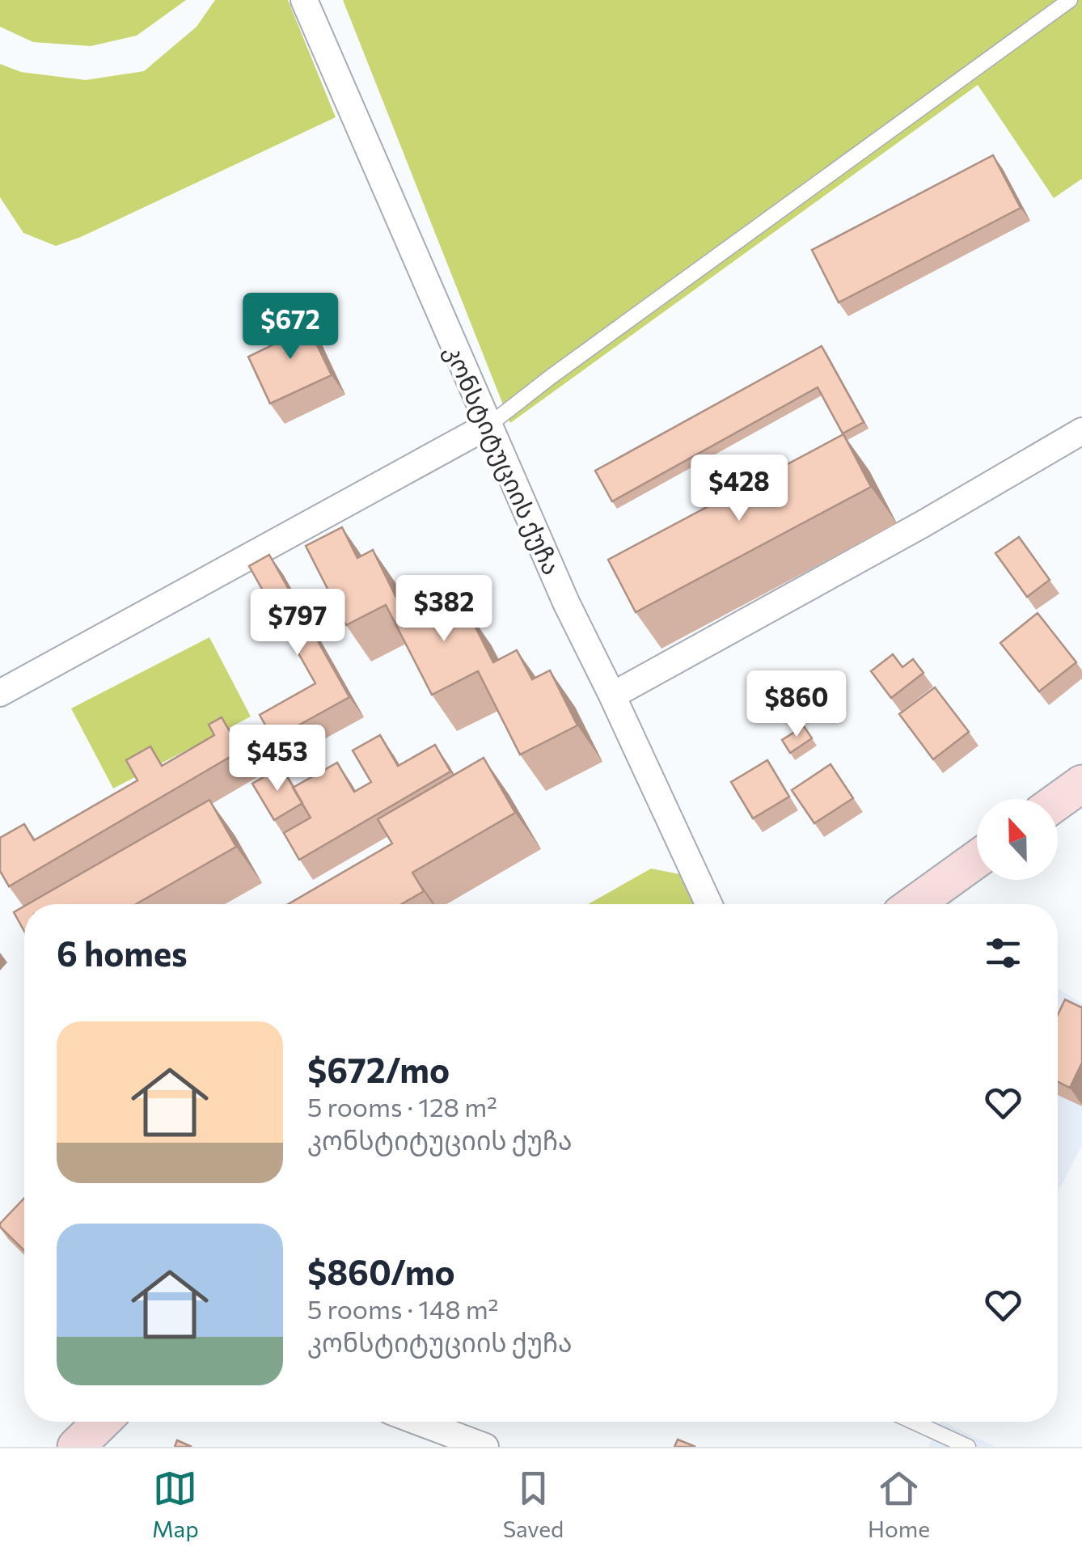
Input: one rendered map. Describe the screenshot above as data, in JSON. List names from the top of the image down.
{
  "streets": {
    "street": ["კონსტიტუციის ქუჩა"]
  },
  "north": "top",
  "page": {
    "price": [
      "$672",
      "$428",
      "$382",
      "$797",
      "$860",
      "$453"
    ],
    "heading": "6 homes",
    "list": [
      {
        "name": "$672/mo",
        "note": "5 rooms · 128 m² · კონსტიტუციის ქუჩა"
      },
      {
        "name": "$860/mo",
        "note": "5 rooms · 148 m² · კონსტიტუციის ქუჩა"
      }
    ],
    "tabs": ["Map", "Saved", "Home"]
  }
}
